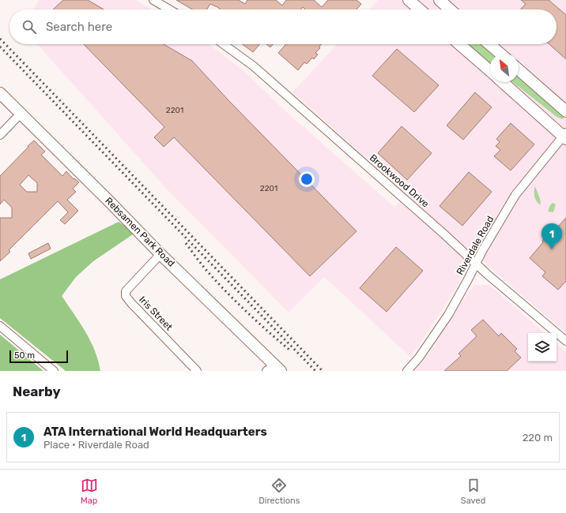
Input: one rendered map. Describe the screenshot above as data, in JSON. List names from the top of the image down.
{
  "streets": {
    "street": [
      "Brookwood Drive",
      "Rebsamen Park Road",
      "Riverdale Road",
      "Iris Street"
    ]
  },
  "crossings": [
    ["Brookwood Drive", "Riverdale Road"],
    ["Rebsamen Park Road", "Iris Street"]
  ],
  "house_numbers": ["2201", "2201"],
  "scale_bar": "50 m",
  "north": "top left",
  "page": {
    "search": "Search here",
    "pins": "1",
    "scale": "50 m",
    "heading": "Nearby",
    "list": [
      {
        "mark": "1",
        "name": "ATA International World Headquarters",
        "note": "Place · Riverdale Road",
        "value": "220 m"
      }
    ],
    "nav": ["Map", "Directions", "Saved"]
  }
}
